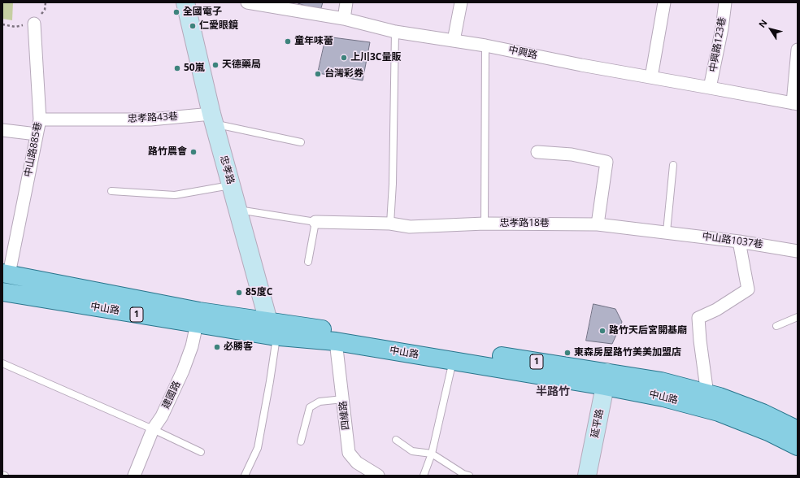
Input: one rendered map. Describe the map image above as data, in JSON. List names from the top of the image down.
{
  "streets": {
    "main road": ["中山路", "1"],
    "street": [
      "中興路123巷",
      "中興路",
      "忠孝路43巷",
      "中山路885巷",
      "忠孝路",
      "忠孝路18巷",
      "中山路1037巷",
      "建國路",
      "四維路",
      "延平路"
    ]
  },
  "crossings": [
    ["中興路123巷", "中興路"],
    ["忠孝路43巷", "中山路885巷"],
    ["忠孝路43巷", "忠孝路"],
    ["中山路885巷", "中山路"],
    ["忠孝路", "忠孝路18巷"],
    ["忠孝路", "中山路"],
    ["忠孝路18巷", "中山路1037巷"],
    ["中山路", "建國路"],
    ["中山路", "四維路"],
    ["中山路", "延平路"]
  ],
  "districts": ["半路竹"],
  "places": [
    "全國電子",
    "仁愛眼鏡",
    "童年味蕾",
    "上川3C量販",
    "天德藥局",
    "50嵐",
    "台灣彩券",
    "路竹農會",
    "85度C",
    "路竹天后宮開基廟",
    "必勝客",
    "東森房屋路竹美美加盟店"
  ],
  "north": "top left"
}
